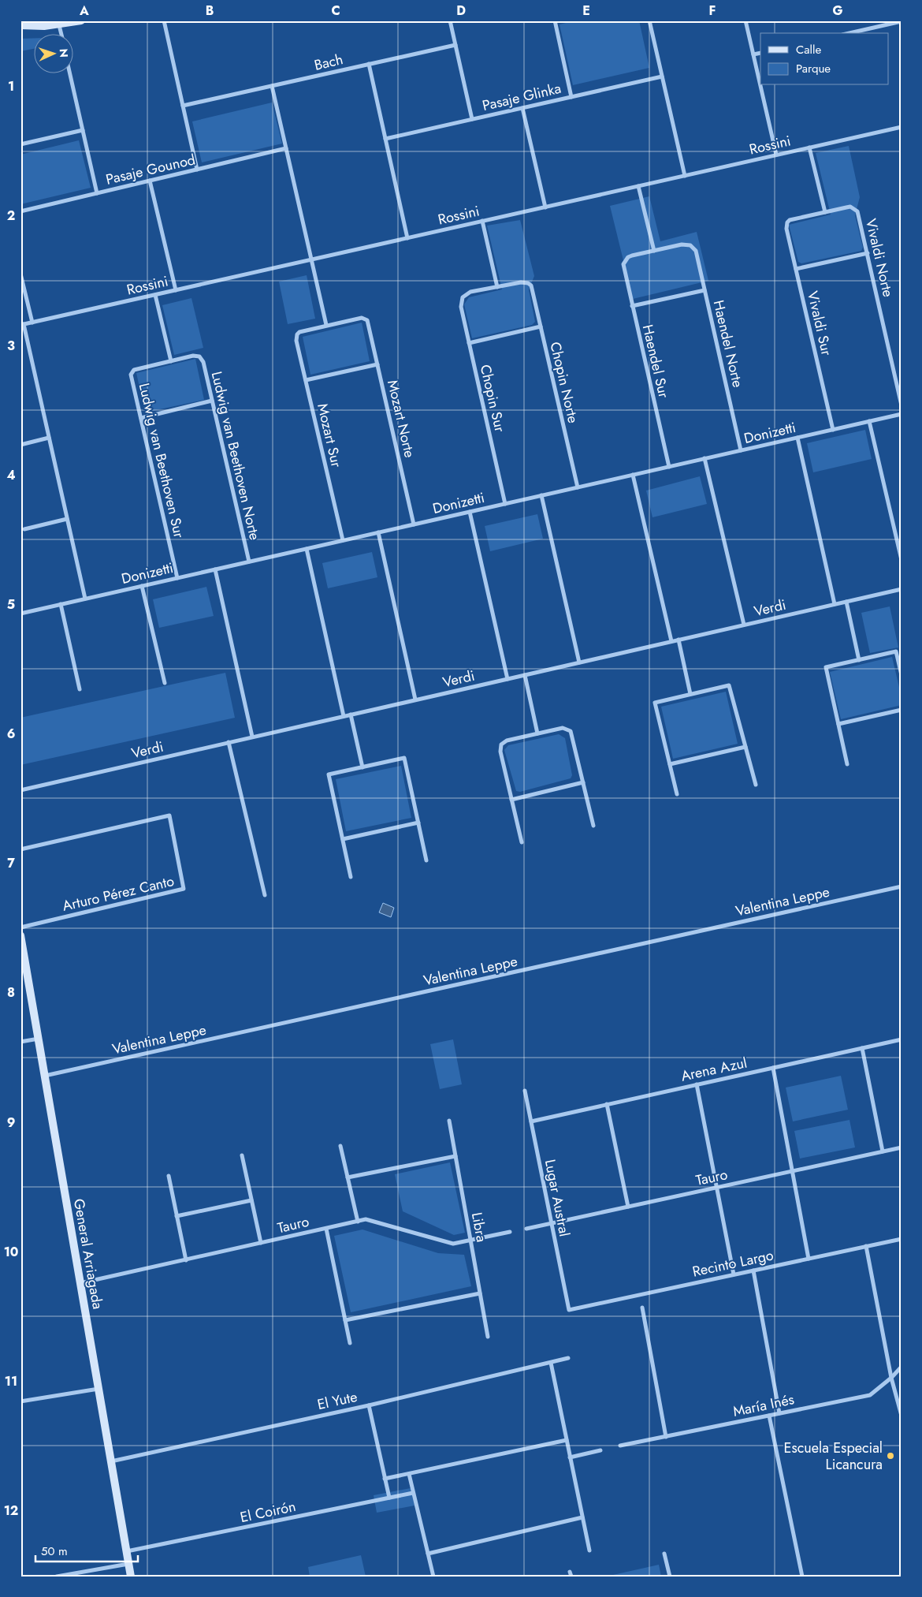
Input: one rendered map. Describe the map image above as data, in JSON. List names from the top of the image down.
{
  "streets": {
    "street": [
      "Bach",
      "Pasaje Glinka",
      "Rossini",
      "Pasaje Gounod",
      "Vivaldi Norte",
      "Vivaldi Sur",
      "Haendel Norte",
      "Haendel Sur",
      "Chopin Norte",
      "Chopin Sur",
      "Mozart Norte",
      "Donizetti",
      "Mozart Sur",
      "Ludwig van Beethoven Norte",
      "Ludwig van Beethoven Sur",
      "Verdi",
      "Arturo Pérez Canto",
      "Valentina Leppe",
      "Arena Azul",
      "Tauro",
      "Lugar Austral",
      "Libra",
      "General Arriagada",
      "Recinto Largo",
      "El Yute",
      "María Inés",
      "El Coirón"
    ]
  },
  "crossings": [
    ["Vivaldi Norte", "Vivaldi Sur"],
    ["Vivaldi Sur", "Donizetti"],
    ["Haendel Norte", "Haendel Sur"],
    ["Haendel Norte", "Donizetti"],
    ["Haendel Sur", "Donizetti"],
    ["Chopin Norte", "Chopin Sur"],
    ["Chopin Norte", "Donizetti"],
    ["Chopin Sur", "Donizetti"],
    ["Mozart Norte", "Donizetti"],
    ["Mozart Norte", "Mozart Sur"],
    ["Donizetti", "Mozart Sur"],
    ["Donizetti", "Ludwig van Beethoven Norte"],
    ["Donizetti", "Ludwig van Beethoven Sur"],
    ["Ludwig van Beethoven Norte", "Ludwig van Beethoven Sur"],
    ["Valentina Leppe", "General Arriagada"],
    ["Arena Azul", "Lugar Austral"],
    ["Tauro", "Lugar Austral"],
    ["Tauro", "Libra"],
    ["Tauro", "General Arriagada"],
    ["Lugar Austral", "Recinto Largo"],
    ["General Arriagada", "El Yute"],
    ["General Arriagada", "El Coirón"]
  ],
  "places": ["Escuela Especial Licancura"],
  "legend": ["Calle", "Parque"],
  "scale_bar": "50 m",
  "north": "right",
  "grid": {
    "columns": [
      "A",
      "B",
      "C",
      "D",
      "E",
      "F",
      "G"
    ],
    "rows": [
      "1",
      "2",
      "3",
      "4",
      "5",
      "6",
      "7",
      "8",
      "9",
      "10",
      "11",
      "12"
    ]
  }
}
